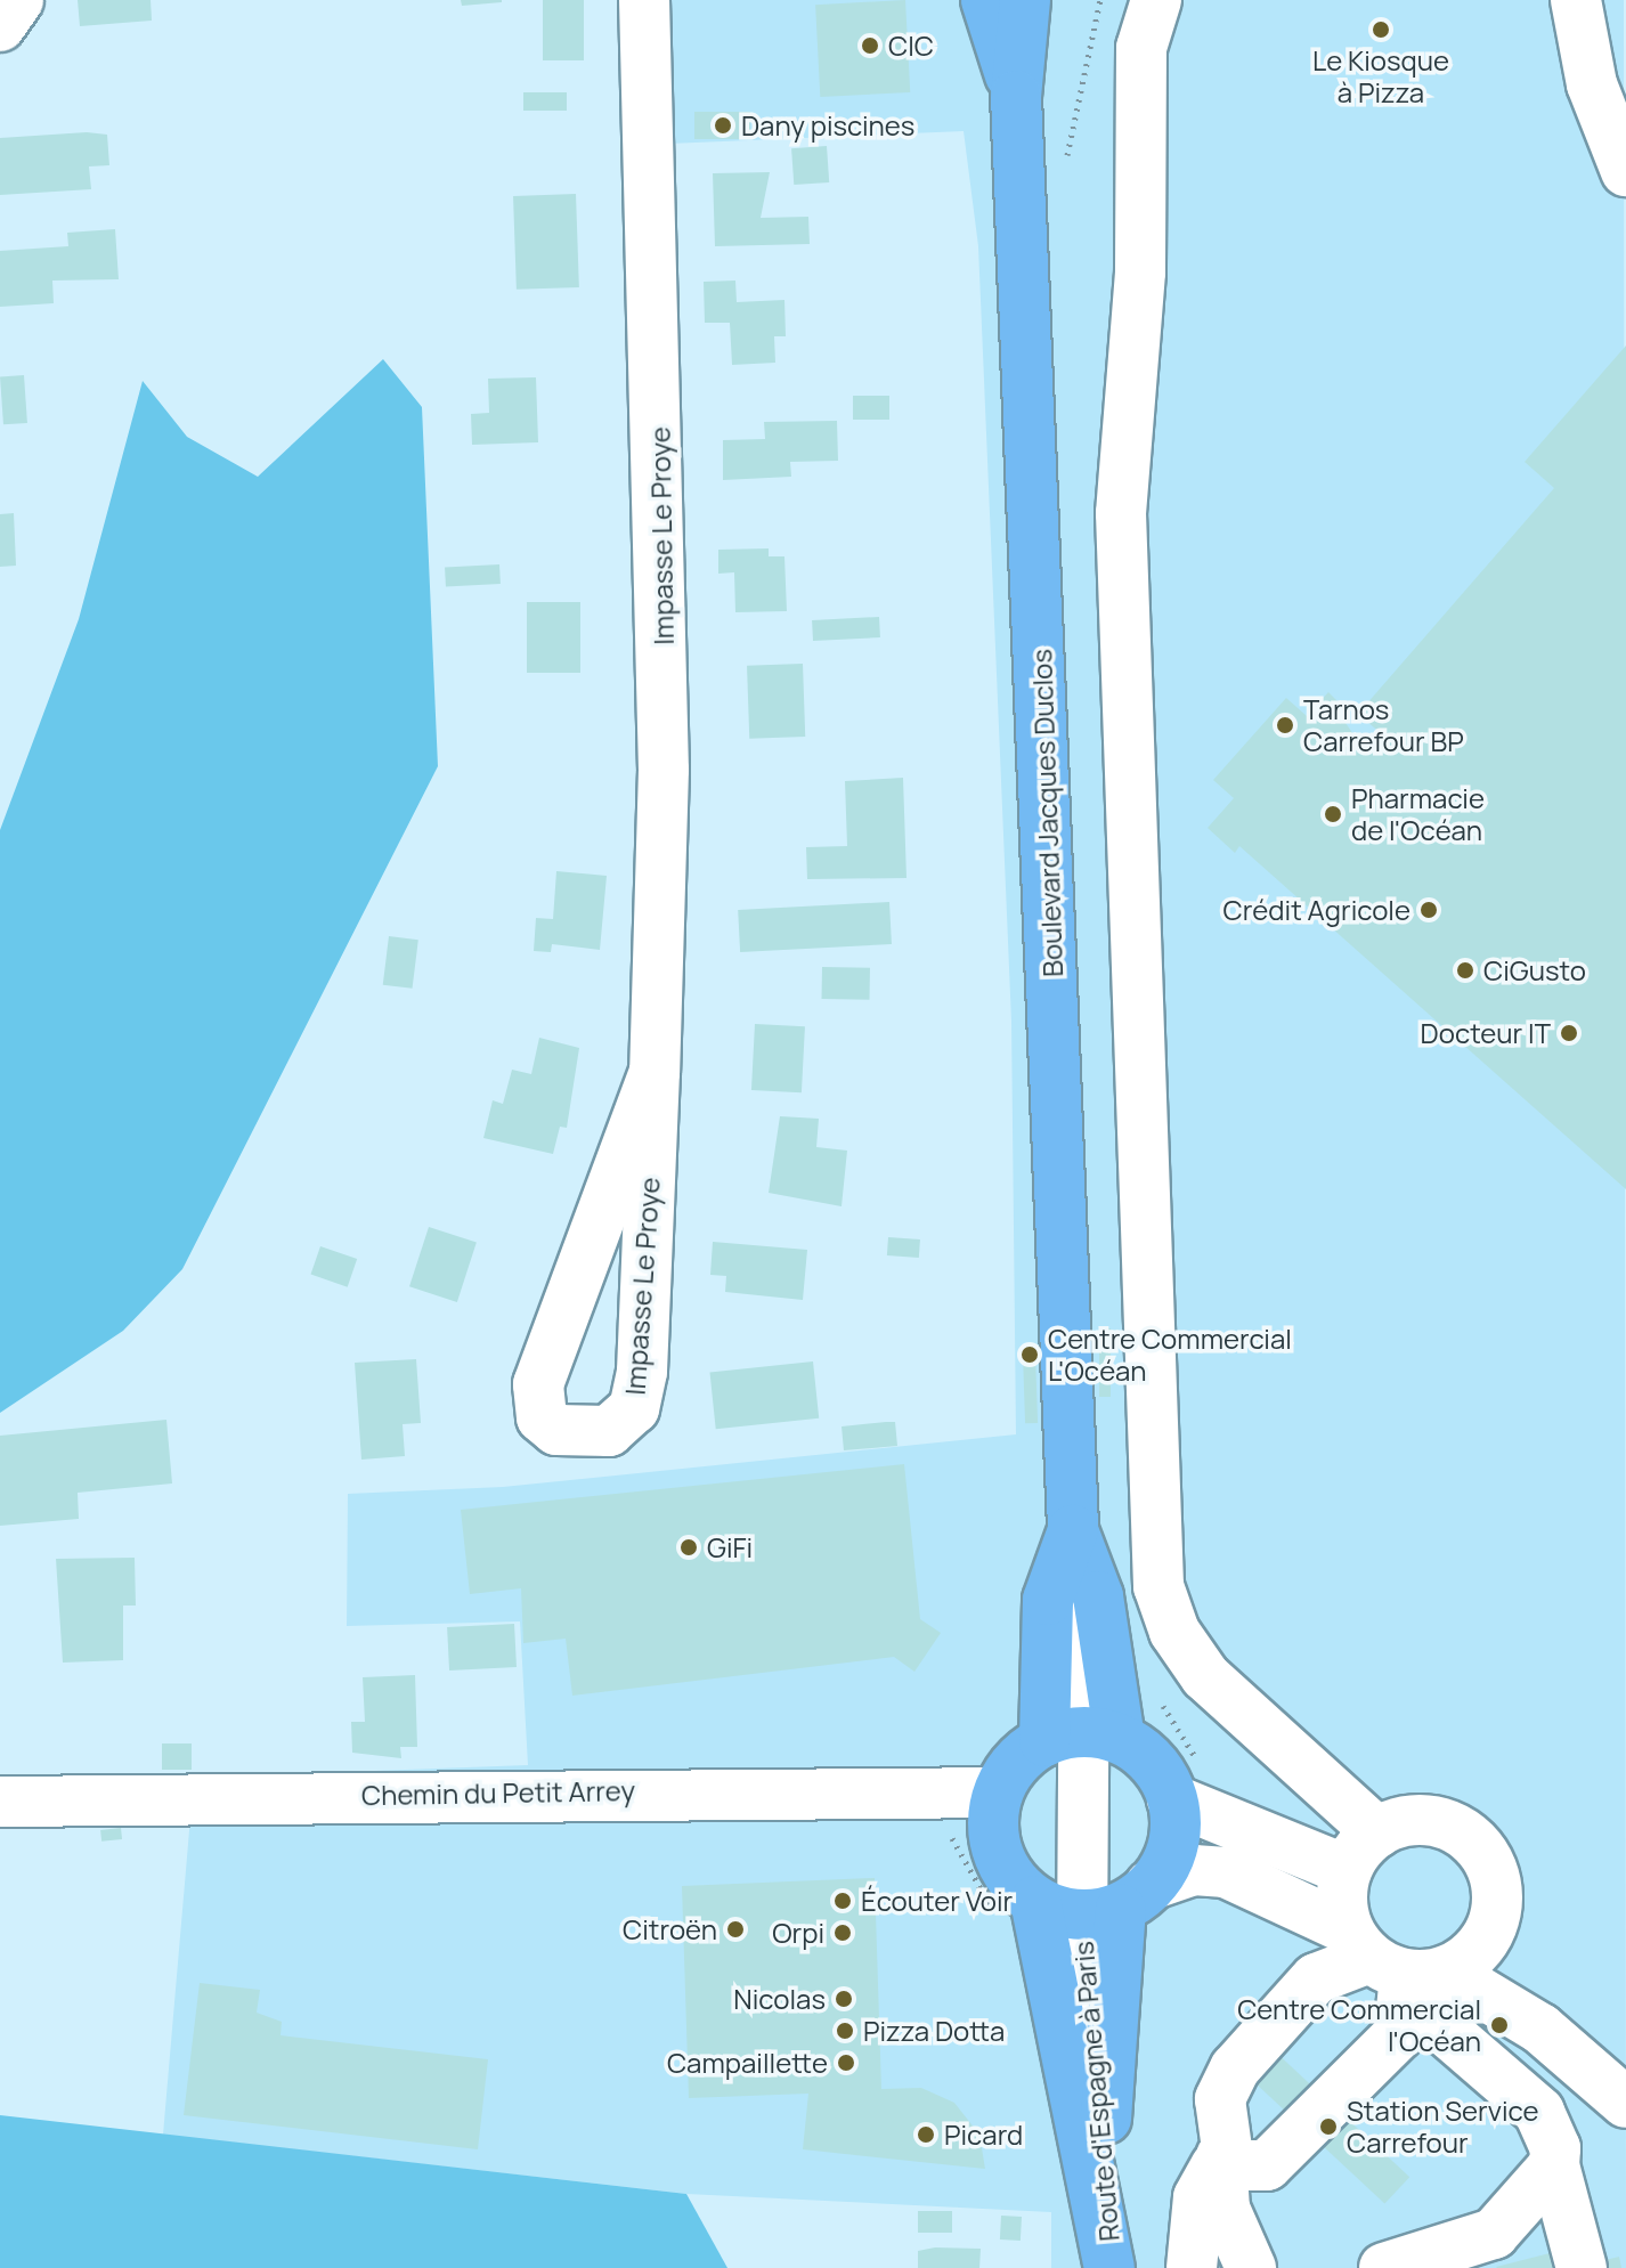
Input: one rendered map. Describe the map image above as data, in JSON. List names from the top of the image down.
{
  "streets": {
    "main road": ["Boulevard Jacques Duclos"],
    "street": ["Impasse Le Proye", "Chemin du Petit Arrey"]
  },
  "places": [
    "Le Kiosque à Pizza",
    "CIC",
    "Dany piscines",
    "Tarnos Carrefour BP",
    "Pharmacie de l'Océan",
    "Crédit Agricole",
    "CiGusto",
    "Docteur IT",
    "Centre Commercial L'Océan",
    "GiFi",
    "Écouter Voir",
    "Citroën",
    "Orpi",
    "Nicolas",
    "Centre Commercial l'Océan",
    "Pizza Dotta",
    "Campaillette",
    "Station Service Carrefour",
    "Picard"
  ]
}
